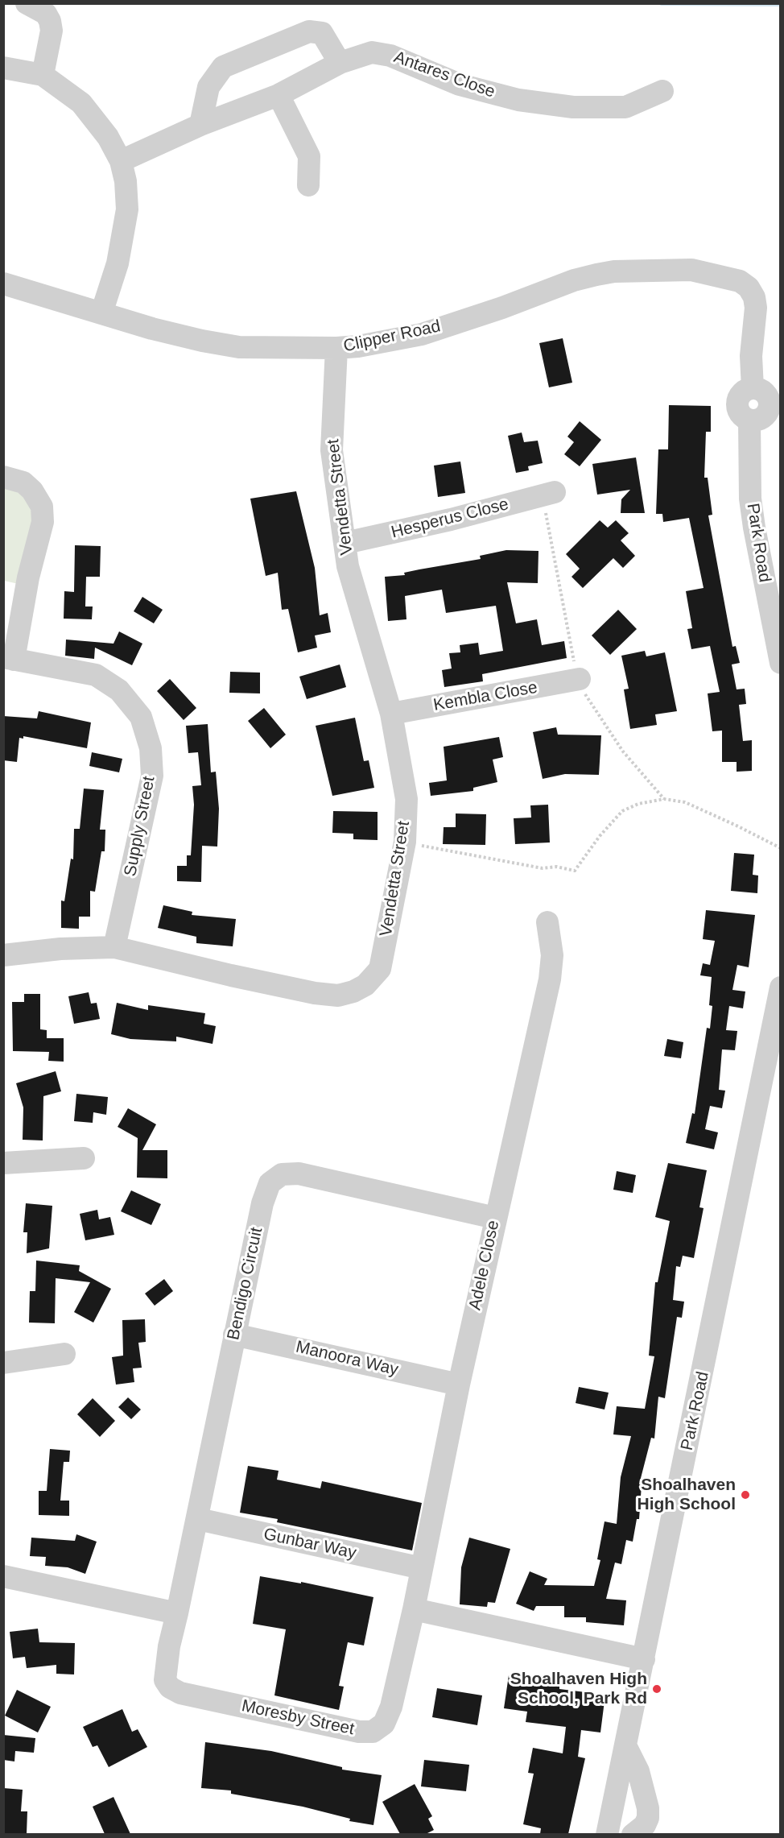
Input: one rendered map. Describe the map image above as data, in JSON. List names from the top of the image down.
{
  "streets": {
    "street": [
      "Antares Close",
      "Clipper Road",
      "Vendetta Street",
      "Hesperus Close",
      "Park Road",
      "Kembla Close",
      "Supply Street",
      "Adele Close",
      "Bendigo Circuit",
      "Manoora Way",
      "Gunbar Way",
      "Moresby Street"
    ]
  },
  "crossings": [
    ["Clipper Road", "Vendetta Street"],
    ["Clipper Road", "Park Road"],
    ["Vendetta Street", "Hesperus Close"],
    ["Vendetta Street", "Kembla Close"],
    ["Vendetta Street", "Supply Street"],
    ["Adele Close", "Bendigo Circuit"],
    ["Adele Close", "Manoora Way"],
    ["Adele Close", "Gunbar Way"],
    ["Adele Close", "Moresby Street"],
    ["Bendigo Circuit", "Manoora Way"],
    ["Bendigo Circuit", "Gunbar Way"],
    ["Bendigo Circuit", "Moresby Street"]
  ],
  "places": ["Shoalhaven High School", "Shoalhaven High School, Park Rd"]
}
